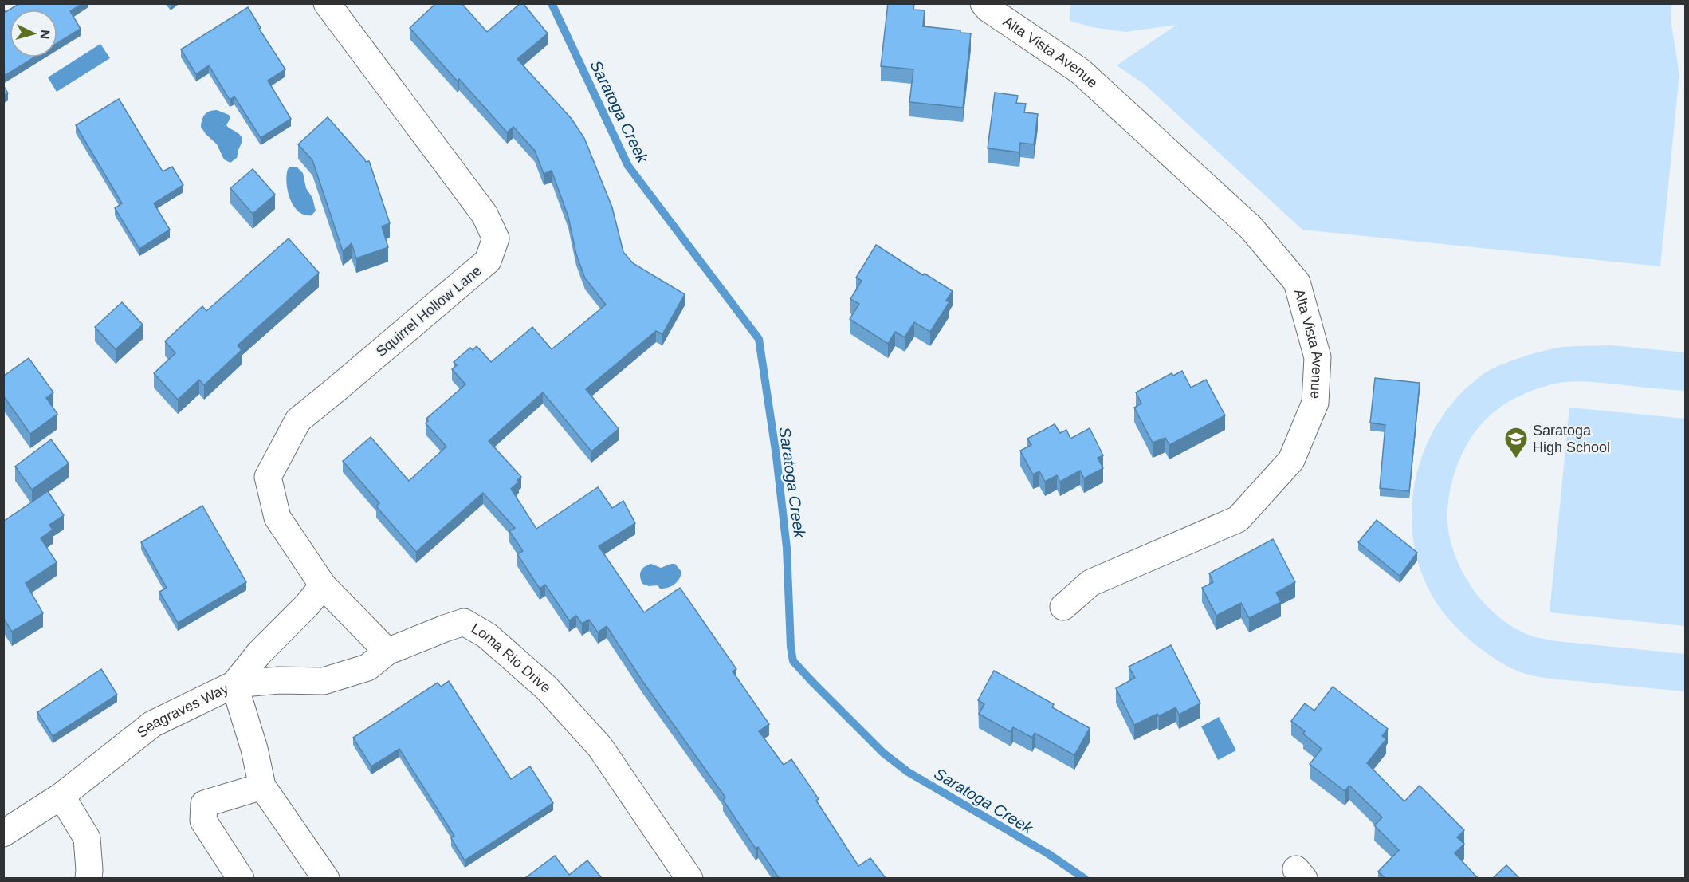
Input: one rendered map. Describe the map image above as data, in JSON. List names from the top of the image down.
{
  "streets": {
    "street": [
      "Alta Vista Avenue",
      "Squirrel Hollow Lane",
      "Loma Rio Drive",
      "Seagraves Way"
    ]
  },
  "crossings": [
    ["Loma Rio Drive", "Seagraves Way"]
  ],
  "water": ["Saratoga Creek"],
  "places": {
    "school or university": ["Saratoga High School"]
  },
  "north": "right"
}
